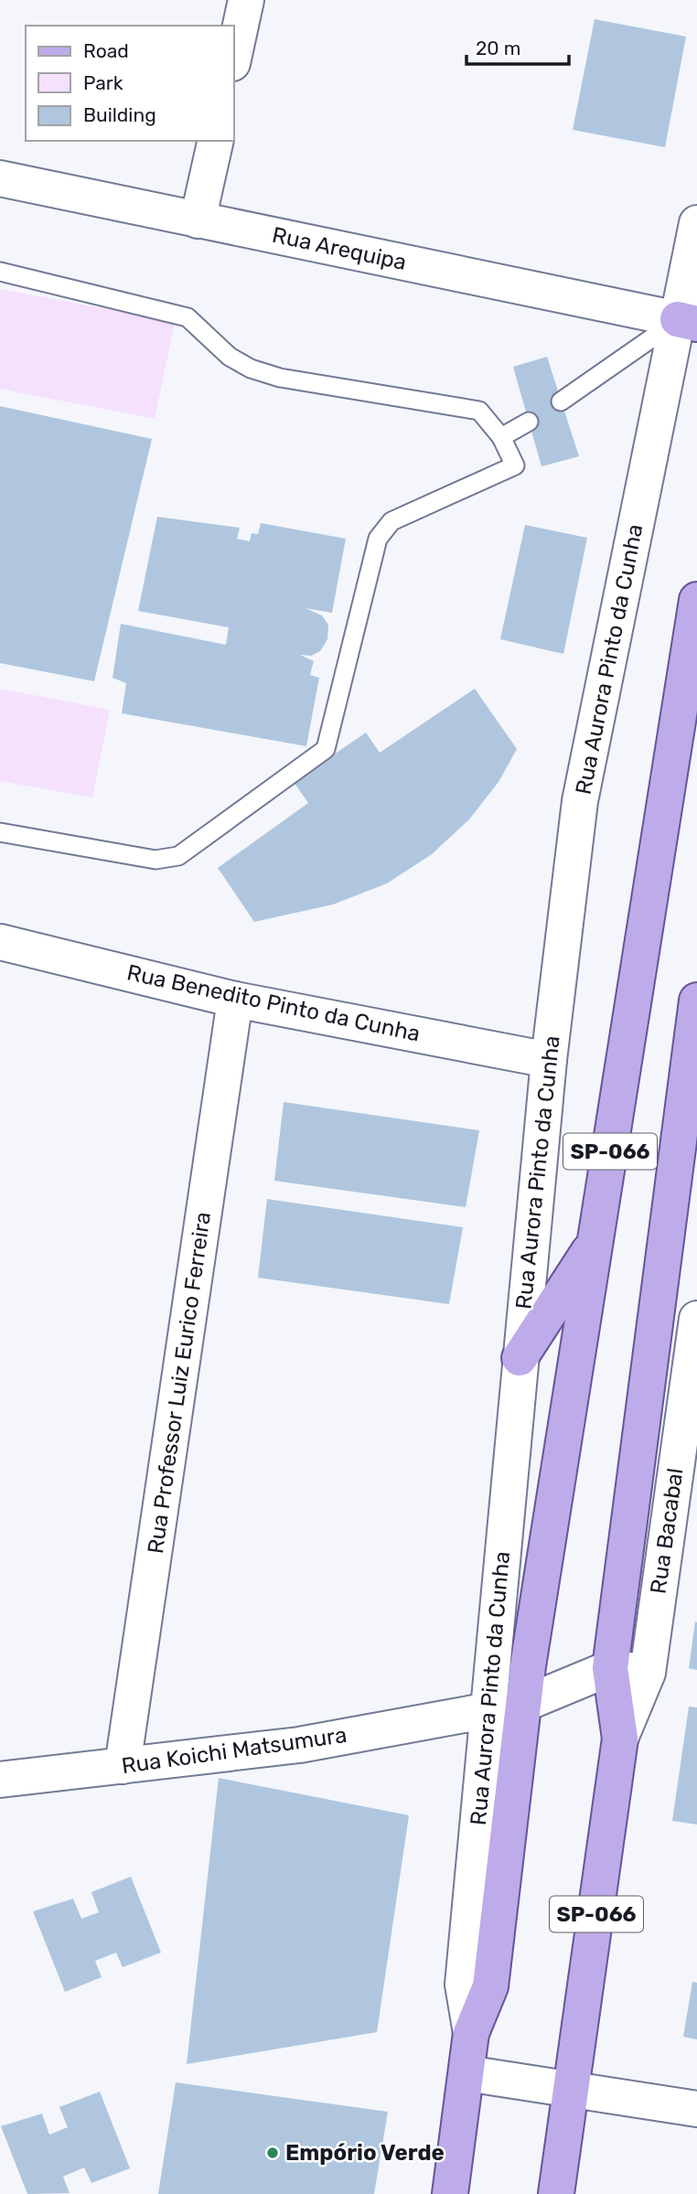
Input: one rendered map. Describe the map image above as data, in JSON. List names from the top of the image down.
{
  "streets": {
    "main road": ["SP-066"],
    "street": [
      "Rua Arequipa",
      "Rua Aurora Pinto da Cunha",
      "Rua Benedito Pinto da Cunha",
      "Rua Professor Luiz Eurico Ferreira",
      "Rua Bacabal",
      "Rua Koichi Matsumura"
    ]
  },
  "crossings": [
    ["Rua Arequipa", "Rua Aurora Pinto da Cunha"],
    ["Rua Aurora Pinto da Cunha", "Rua Benedito Pinto da Cunha"],
    ["Rua Aurora Pinto da Cunha", "SP-066"],
    ["Rua Aurora Pinto da Cunha", "Rua Koichi Matsumura"],
    ["Rua Benedito Pinto da Cunha", "Rua Professor Luiz Eurico Ferreira"],
    ["SP-066", "Rua Bacabal"],
    ["SP-066", "Rua Koichi Matsumura"],
    ["Rua Professor Luiz Eurico Ferreira", "Rua Koichi Matsumura"]
  ],
  "places": ["Empório Verde"],
  "legend": ["Road", "Park", "Building"],
  "scale_bar": "20 m"
}
